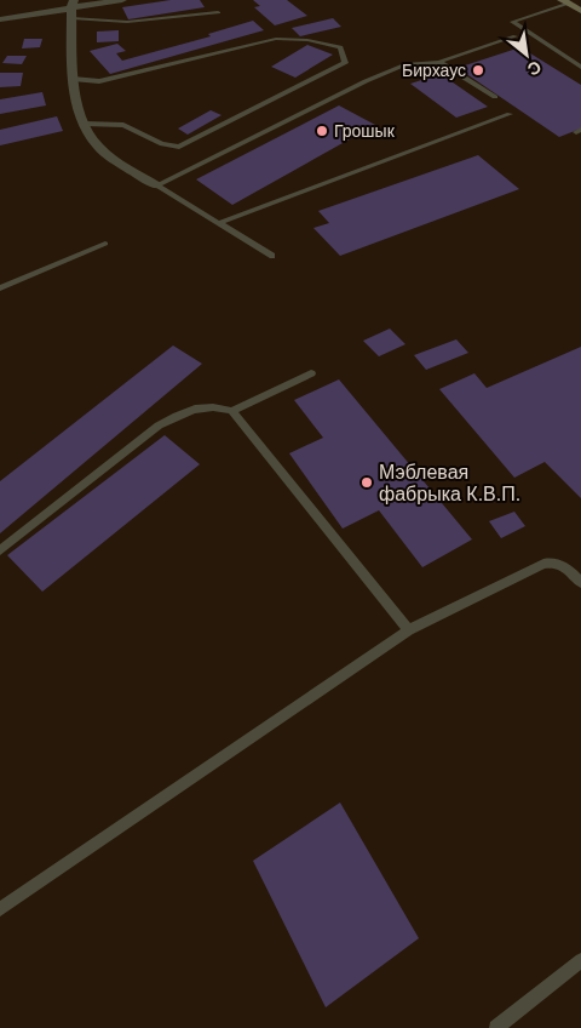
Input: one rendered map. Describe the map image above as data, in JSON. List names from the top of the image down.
{
  "places": ["Бирхаус", "Грошык", "Мэблевая фабрыка К.В.П."],
  "north": "bottom right"
}
